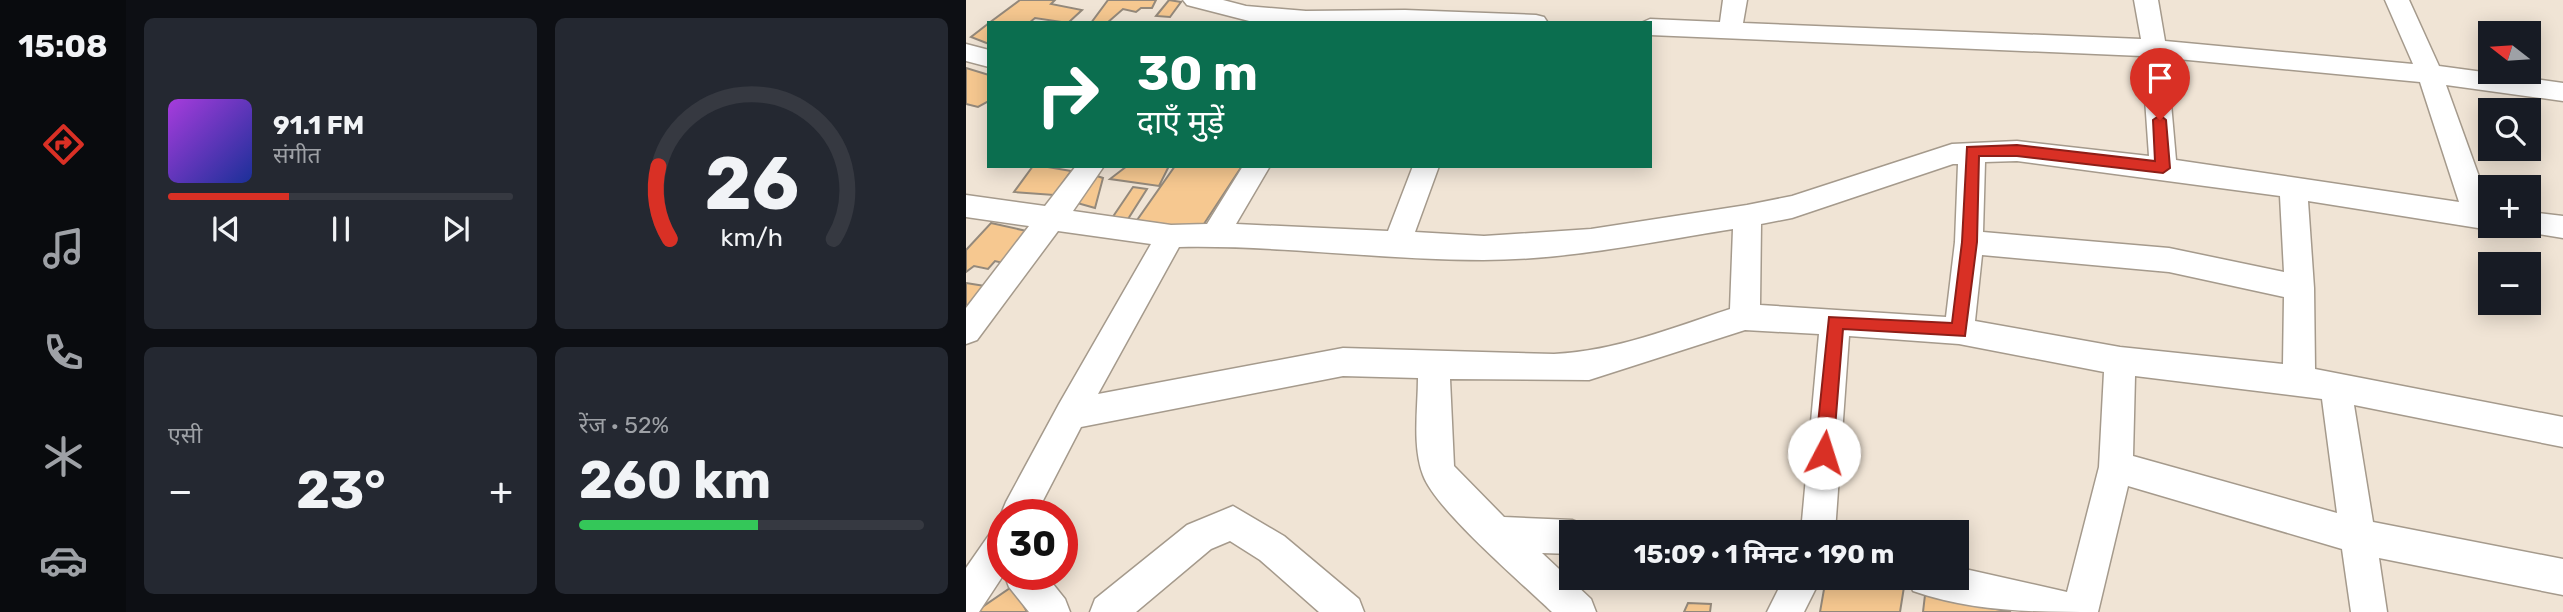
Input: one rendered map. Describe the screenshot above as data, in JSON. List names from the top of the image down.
{
  "north": "left",
  "page": {
    "tabs": "15:08",
    "map_buttons": ["+", "−"],
    "turn": ["30 m", "दाएँ मुड़ें"],
    "song": ["91.1 FM", "संगीत"],
    "tile": [
      "एसी",
      ["रेंज · 52%", "260 km"]
    ],
    "heat": ["−", "23°", "+"],
    "limit": "30",
    "trip": "15:09 · 1 मिनट · 190 m",
    "gauge": ["26", "km/h"]
  }
}
